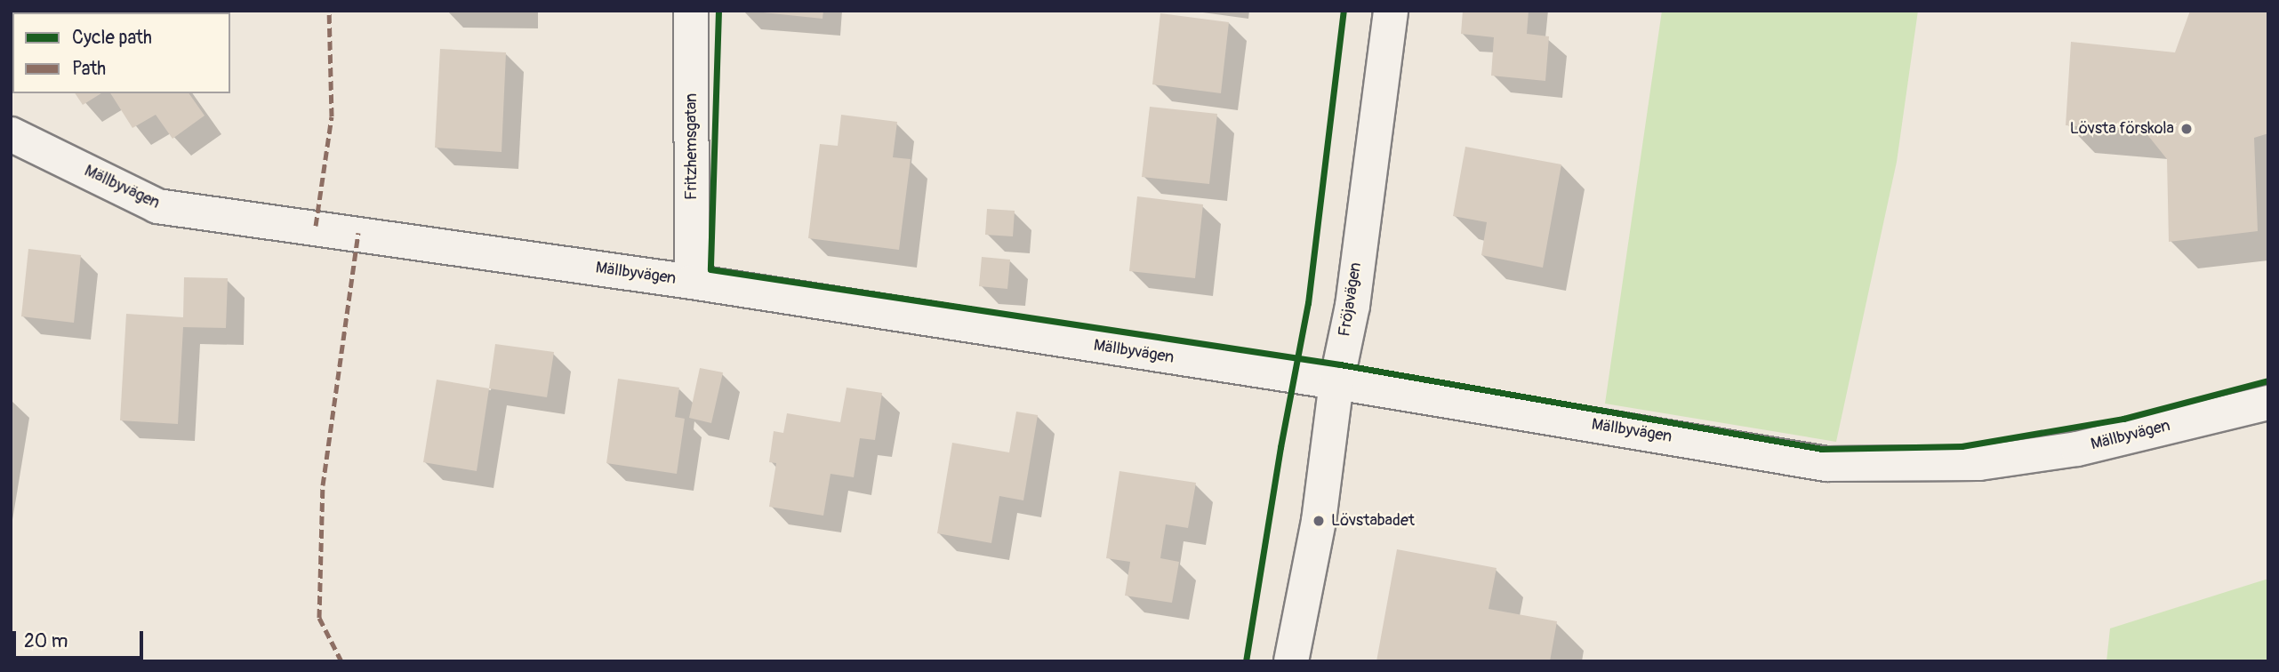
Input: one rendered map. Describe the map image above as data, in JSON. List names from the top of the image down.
{
  "streets": {
    "street": ["Fritzhemsgatan", "Mällbyvägen", "Fröjavägen"]
  },
  "crossings": [
    ["Fritzhemsgatan", "Mällbyvägen"],
    ["Mällbyvägen", "Fröjavägen"]
  ],
  "places": ["Lövsta förskola", "Lövstabadet"],
  "legend": ["Cycle path", "Path"],
  "scale_bar": "20 m"
}
